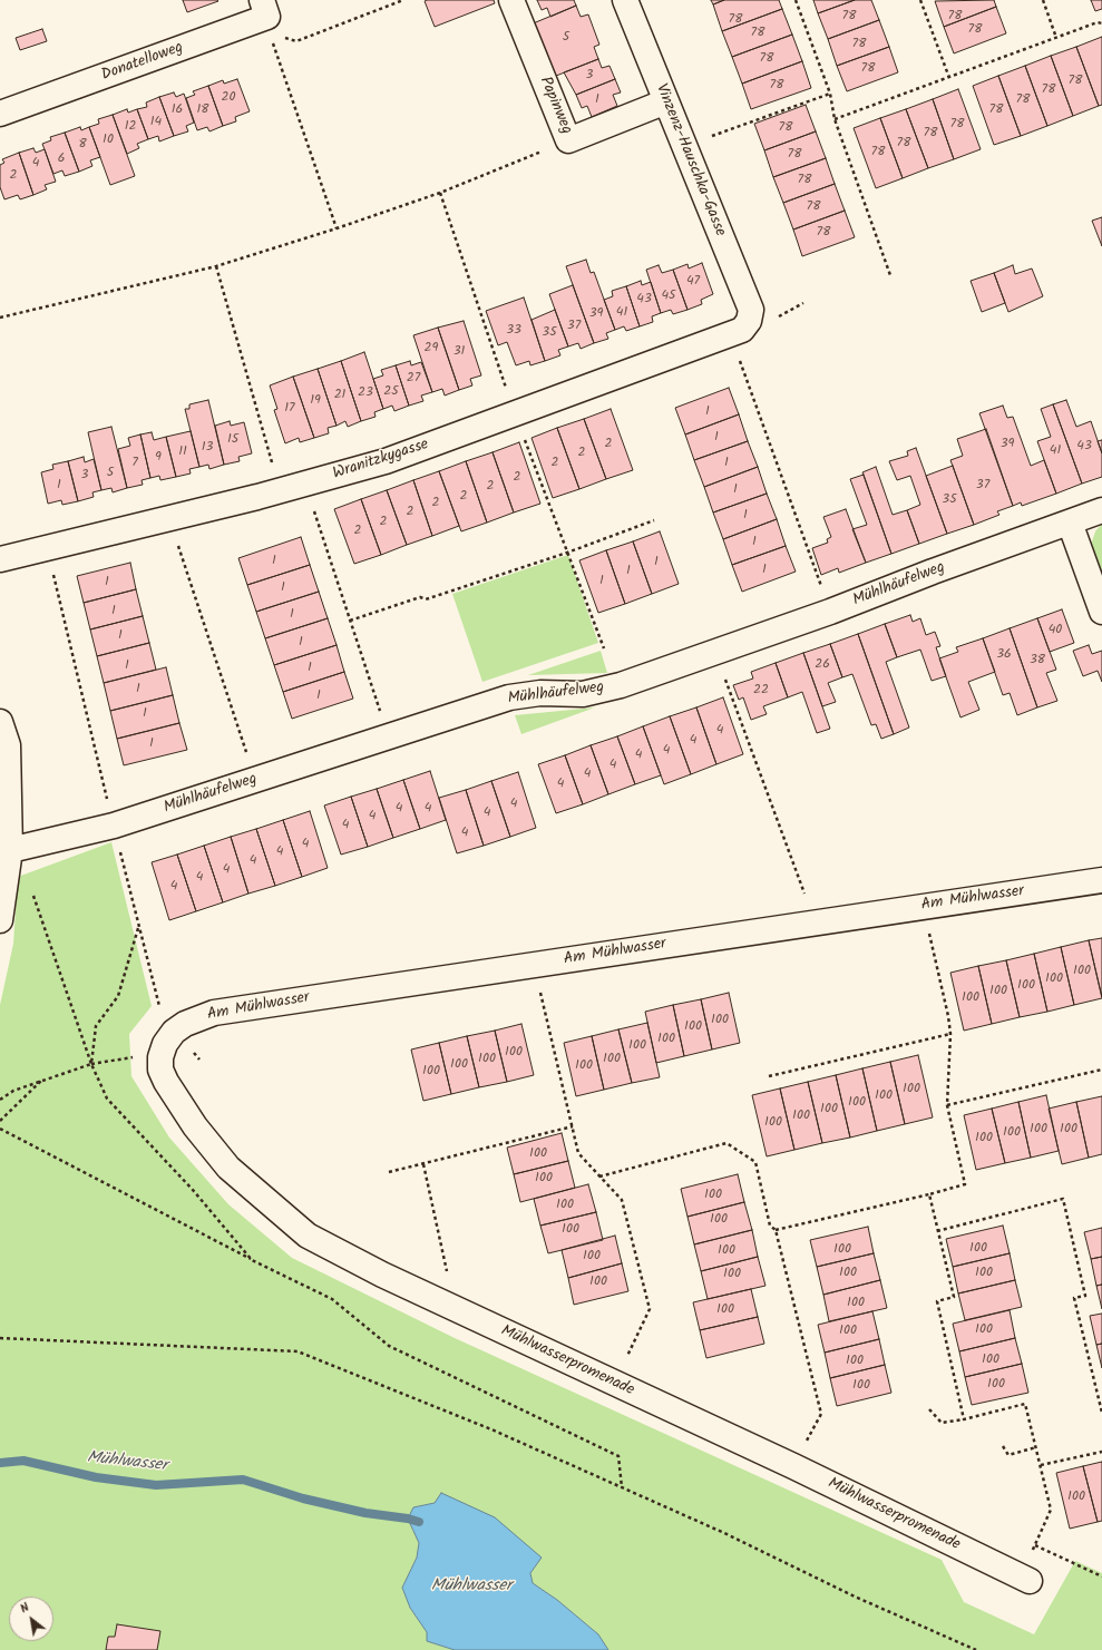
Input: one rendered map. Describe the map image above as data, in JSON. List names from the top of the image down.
{
  "streets": {
    "street": [
      "Donatelloweg",
      "Papinweg",
      "Vinzenz-Hauschka-Gasse",
      "Wranitzkygasse",
      "Mühlhäufelweg",
      "Am Mühlwasser",
      "Mühlwasserpromenade"
    ]
  },
  "crossings": [
    ["Papinweg", "Vinzenz-Hauschka-Gasse"],
    ["Vinzenz-Hauschka-Gasse", "Wranitzkygasse"],
    ["Am Mühlwasser", "Mühlwasserpromenade"]
  ],
  "water": ["Mühlwasser"],
  "house_numbers": [
    "78",
    "78",
    "78",
    "78",
    "78",
    "5",
    "78",
    "78",
    "78",
    "3",
    "78",
    "78",
    "78",
    "20",
    "1",
    "78",
    "16",
    "18",
    "78",
    "14",
    "78",
    "12",
    "78",
    "78",
    "10",
    "78",
    "8",
    "78",
    "78",
    "6",
    "4",
    "2",
    "78",
    "78",
    "78",
    "47",
    "45",
    "43",
    "41",
    "39",
    "37",
    "33",
    "35",
    "29",
    "31",
    "27",
    "25",
    "23",
    "21",
    "19",
    "17",
    "1",
    "1",
    "15",
    "2",
    "39",
    "43",
    "13",
    "41",
    "11",
    "2",
    "9",
    "7",
    "2",
    "1",
    "5",
    "3",
    "2",
    "1",
    "37",
    "2",
    "1",
    "2",
    "35",
    "2",
    "2",
    "1",
    "2",
    "2",
    "1",
    "1",
    "1",
    "1",
    "1",
    "1",
    "1",
    "1",
    "1",
    "1",
    "40",
    "1",
    "1",
    "36",
    "38",
    "26",
    "1",
    "1",
    "1",
    "22",
    "1",
    "1",
    "4",
    "4",
    "1",
    "4",
    "4",
    "4",
    "4",
    "4",
    "4",
    "4",
    "4",
    "4",
    "4",
    "4",
    "4",
    "4",
    "4",
    "4",
    "4",
    "4",
    "4",
    "100",
    "100",
    "100",
    "100",
    "100",
    "100",
    "100",
    "100",
    "100",
    "100",
    "100",
    "100",
    "100",
    "100",
    "100",
    "100",
    "100",
    "100",
    "100",
    "100",
    "100",
    "100",
    "100",
    "100",
    "100",
    "100",
    "100",
    "100",
    "100",
    "100",
    "100",
    "100",
    "100",
    "100",
    "100",
    "100",
    "100",
    "100",
    "100",
    "100",
    "100",
    "100",
    "100",
    "100",
    "100",
    "100",
    "100",
    "100"
  ],
  "north": "top left"
}
